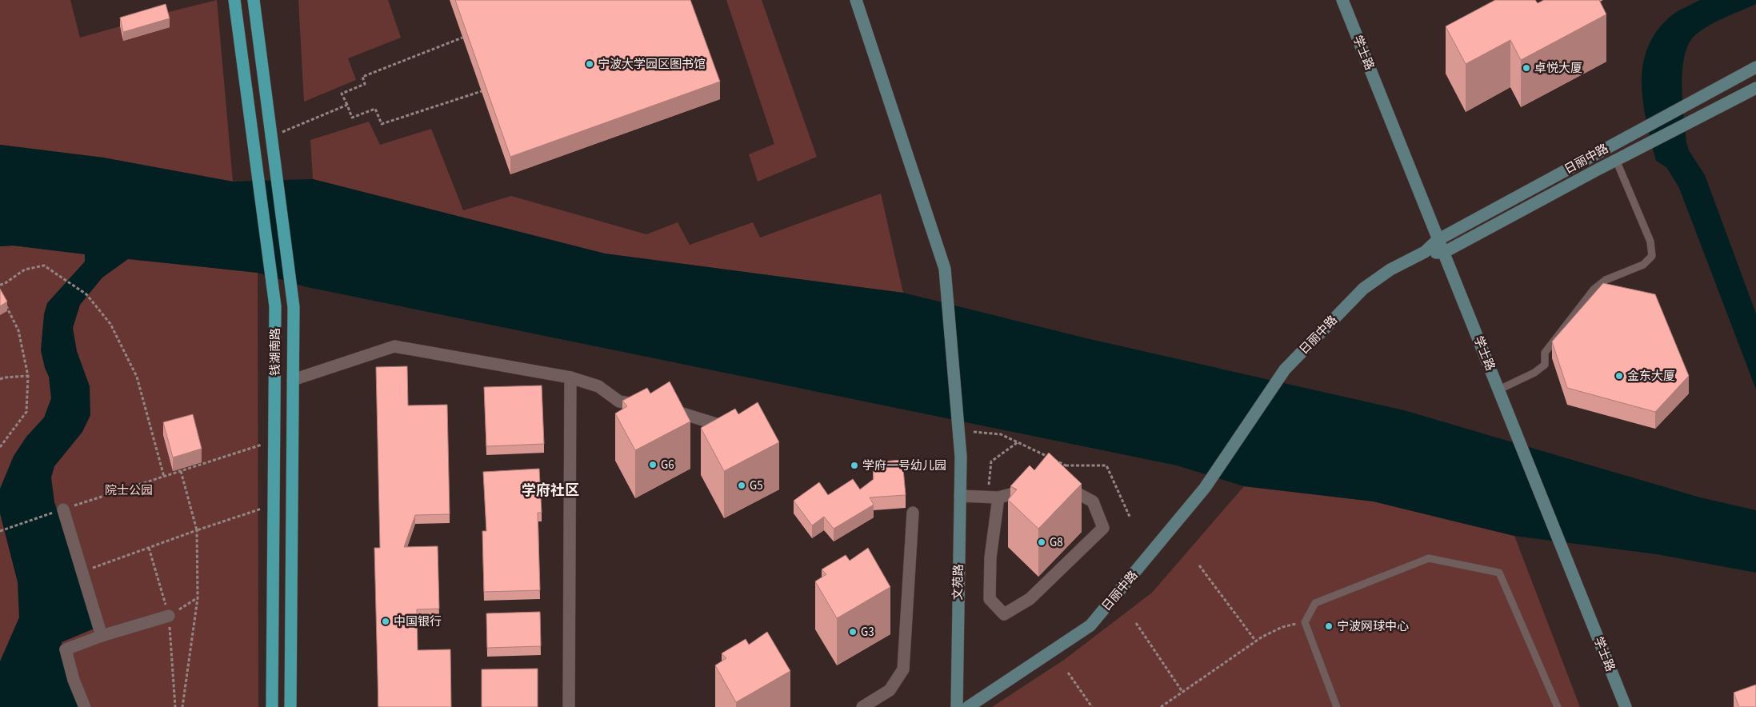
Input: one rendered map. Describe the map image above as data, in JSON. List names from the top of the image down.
{
  "streets": {
    "main road": ["钱湖南路"],
    "street": ["学士路", "日丽中路", "文苑路"]
  },
  "crossings": [
    ["学士路", "日丽中路"]
  ],
  "districts": ["学府社区"],
  "parks": ["院士公园"],
  "places": [
    "宁波大学园区图书馆",
    "卓悦大厦",
    "金东大厦",
    "G6",
    "学府一号幼儿园",
    "G5",
    "G8",
    "中国银行",
    "宁波网球中心",
    "G3"
  ]
}
